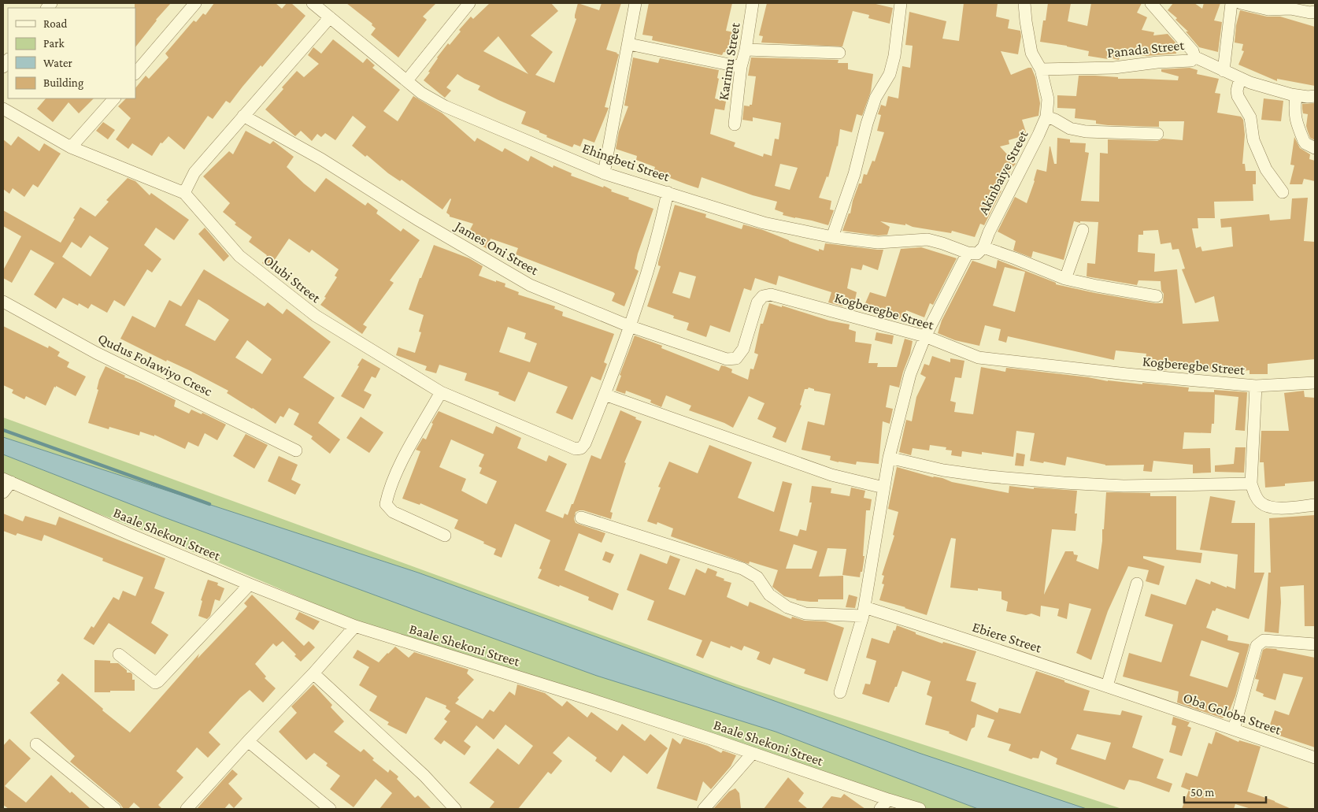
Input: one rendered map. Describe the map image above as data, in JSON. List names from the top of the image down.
{
  "streets": {
    "street": [
      "Panada Street",
      "Karimu Street",
      "Ehingbeti Street",
      "Akinbaiye Street",
      "James Oni Street",
      "Olubi Street",
      "Kogberegbe Street",
      "Qudus Folawiyo Cresc",
      "Baale Shekoni Street",
      "Ebiere Street",
      "Oba Goloba Street"
    ]
  },
  "crossings": [
    ["Panada Street", "Akinbaiye Street"],
    ["James Oni Street", "Kogberegbe Street"],
    ["Ebiere Street", "Oba Goloba Street"]
  ],
  "legend": [
    "Road",
    "Park",
    "Water",
    "Building"
  ],
  "scale_bar": "50 m"
}
